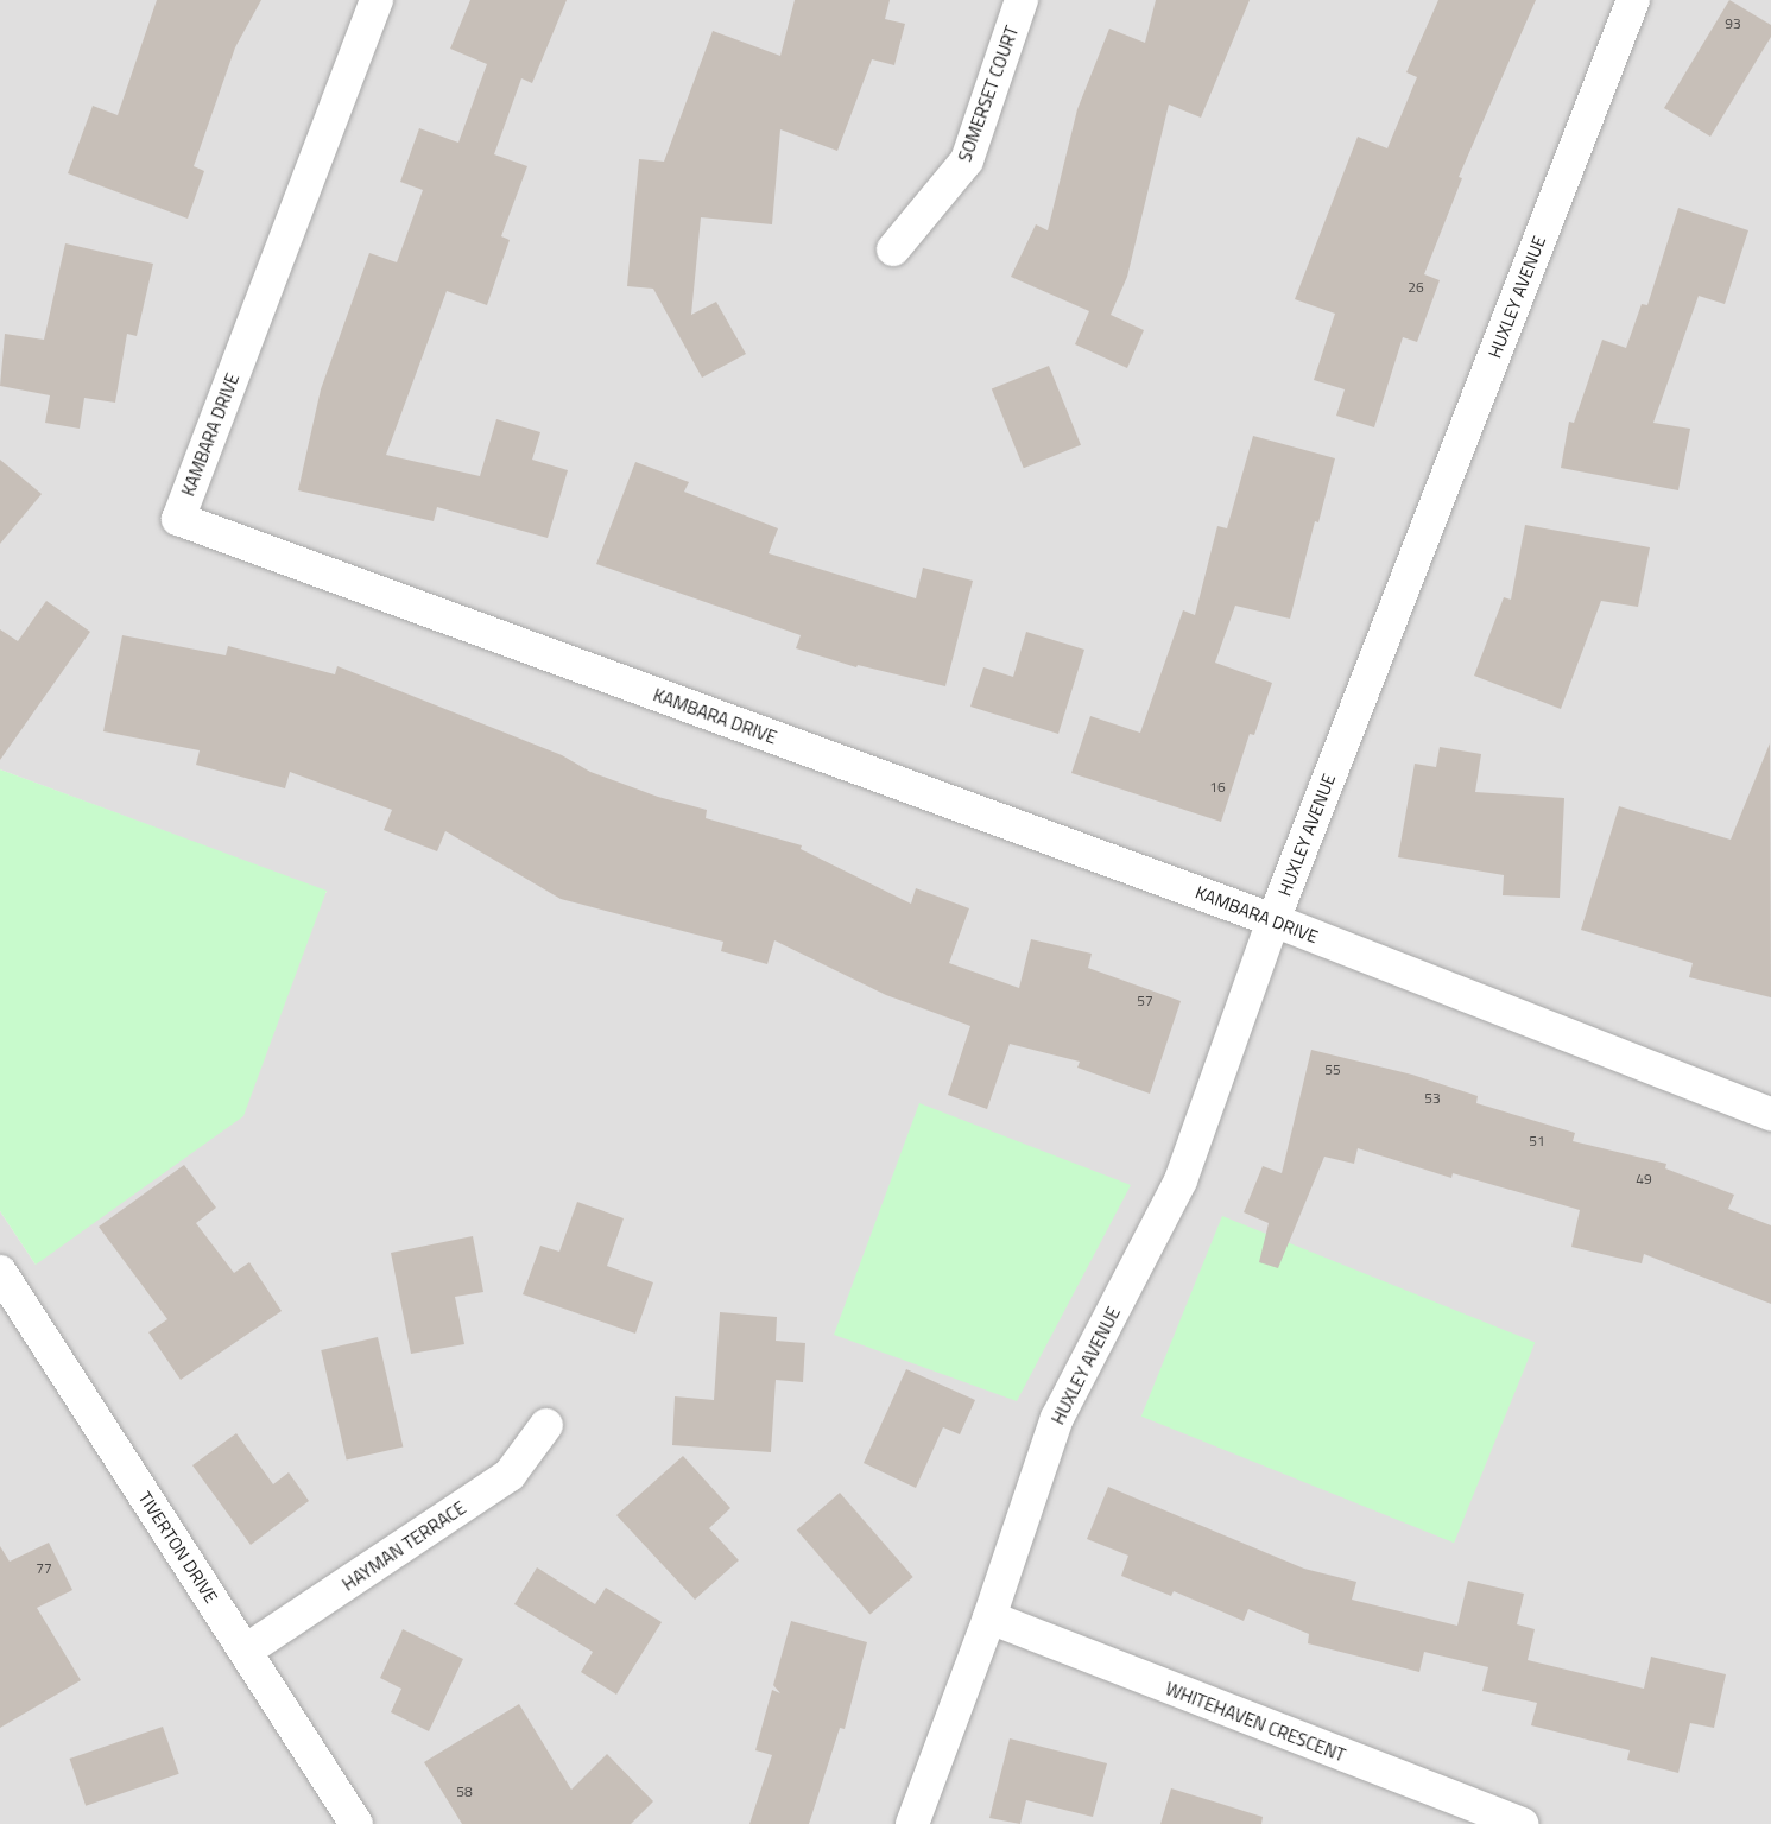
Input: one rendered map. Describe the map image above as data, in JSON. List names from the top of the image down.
{
  "streets": {
    "street": [
      "SOMERSET COURT",
      "HUXLEY AVENUE",
      "KAMBARA DRIVE",
      "HAYMAN TERRACE",
      "TIVERTON DRIVE",
      "WHITEHAVEN CRESCENT"
    ]
  },
  "crossings": [
    ["HUXLEY AVENUE", "KAMBARA DRIVE"],
    ["HUXLEY AVENUE", "WHITEHAVEN CRESCENT"],
    ["HAYMAN TERRACE", "TIVERTON DRIVE"]
  ],
  "house_numbers": [
    "93",
    "26",
    "16",
    "57",
    "55",
    "53",
    "51",
    "49",
    "77",
    "58"
  ]
}
